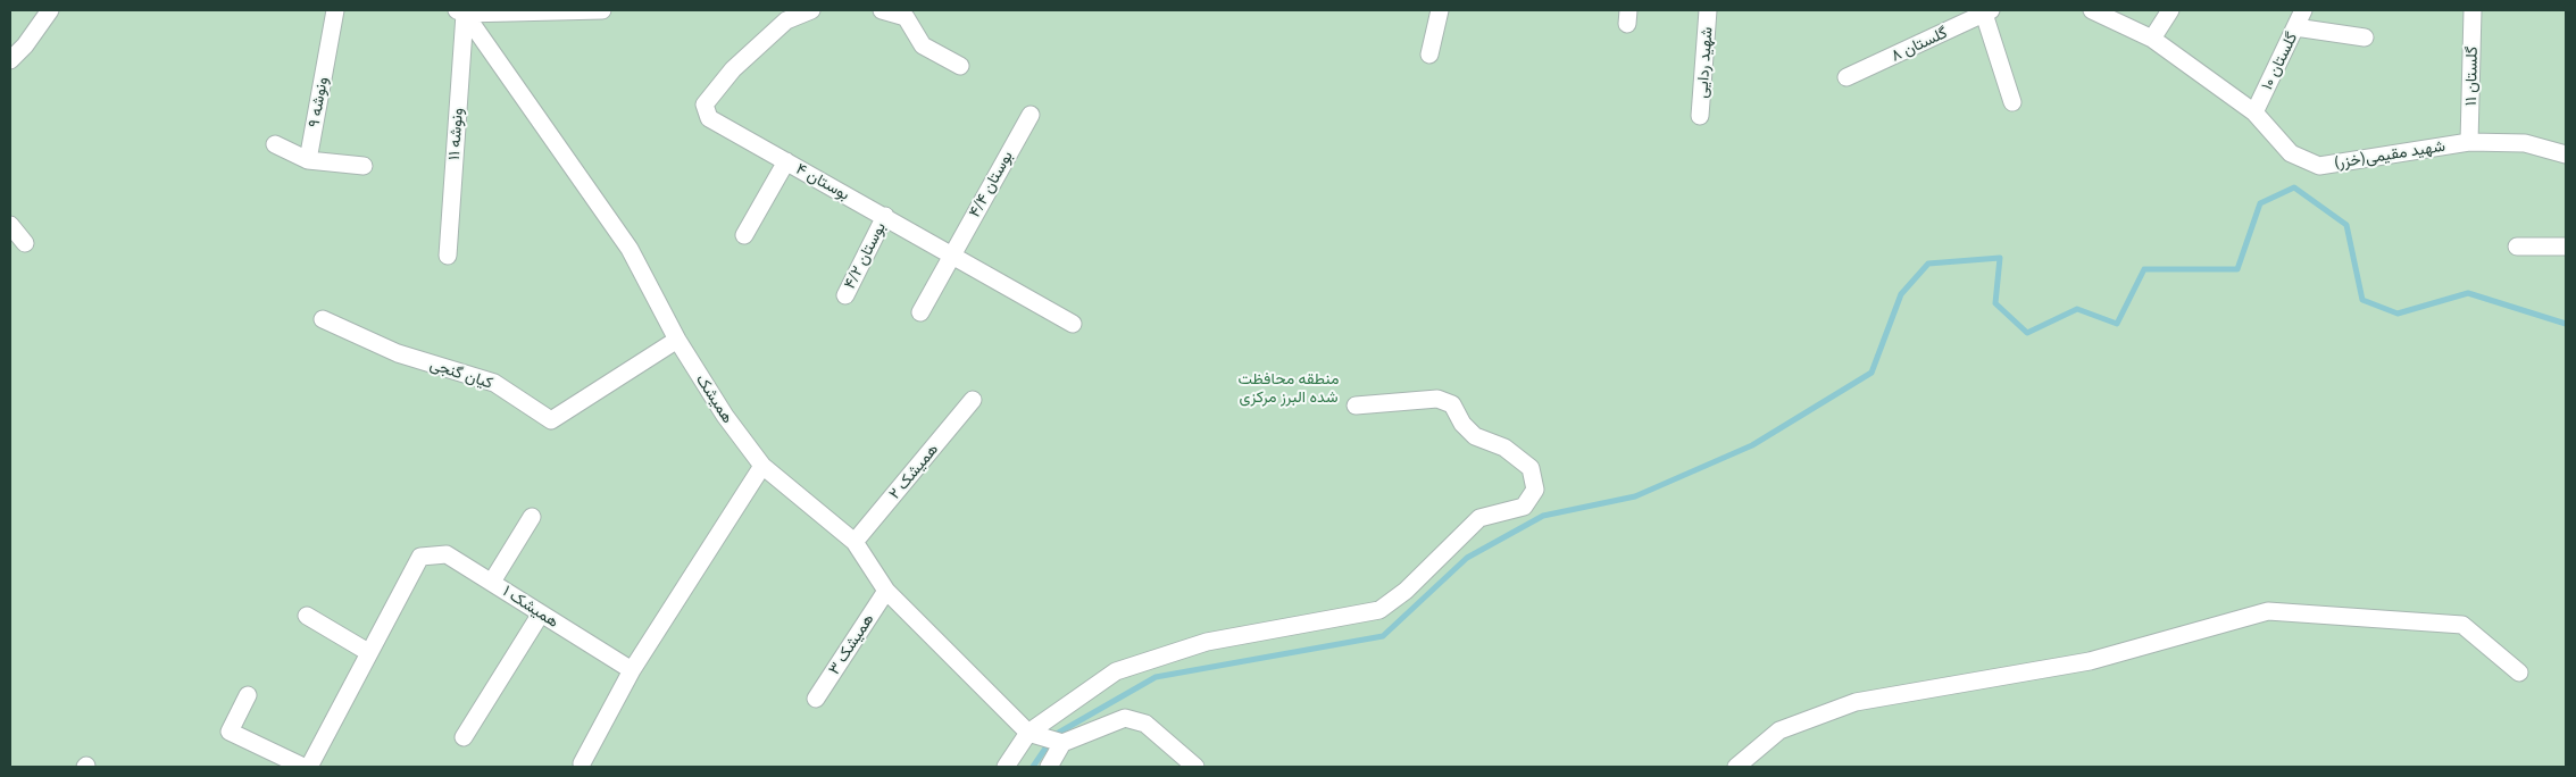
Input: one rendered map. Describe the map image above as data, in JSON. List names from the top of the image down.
{
  "streets": {
    "street": [
      "گلستان ۸",
      "گلستان ۱۰",
      "شهید ردایی",
      "گلستان ۱۱",
      "ونوشه ۹",
      "ونوشه ۱۱",
      "شهید مقیمی(‌خزر)",
      "بوستان ۴",
      "بوستان ۴/۴",
      "بوستان ۴/۲",
      "کیان گنجی",
      "همیشک",
      "همیشک ۲",
      "همیشک ۱",
      "همیشک ۳"
    ]
  },
  "crossings": [
    ["گلستان ۱۰", "شهید مقیمی(‌خزر)"],
    ["گلستان ۱۱", "شهید مقیمی(‌خزر)"],
    ["ونوشه ۱۱", "همیشک"],
    ["بوستان ۴", "بوستان ۴/۴"],
    ["بوستان ۴", "بوستان ۴/۲"],
    ["کیان گنجی", "همیشک"],
    ["همیشک", "همیشک ۲"],
    ["همیشک", "همیشک ۳"]
  ],
  "parks": ["منطقه محافظت شده البرز مرکزی"]
}
